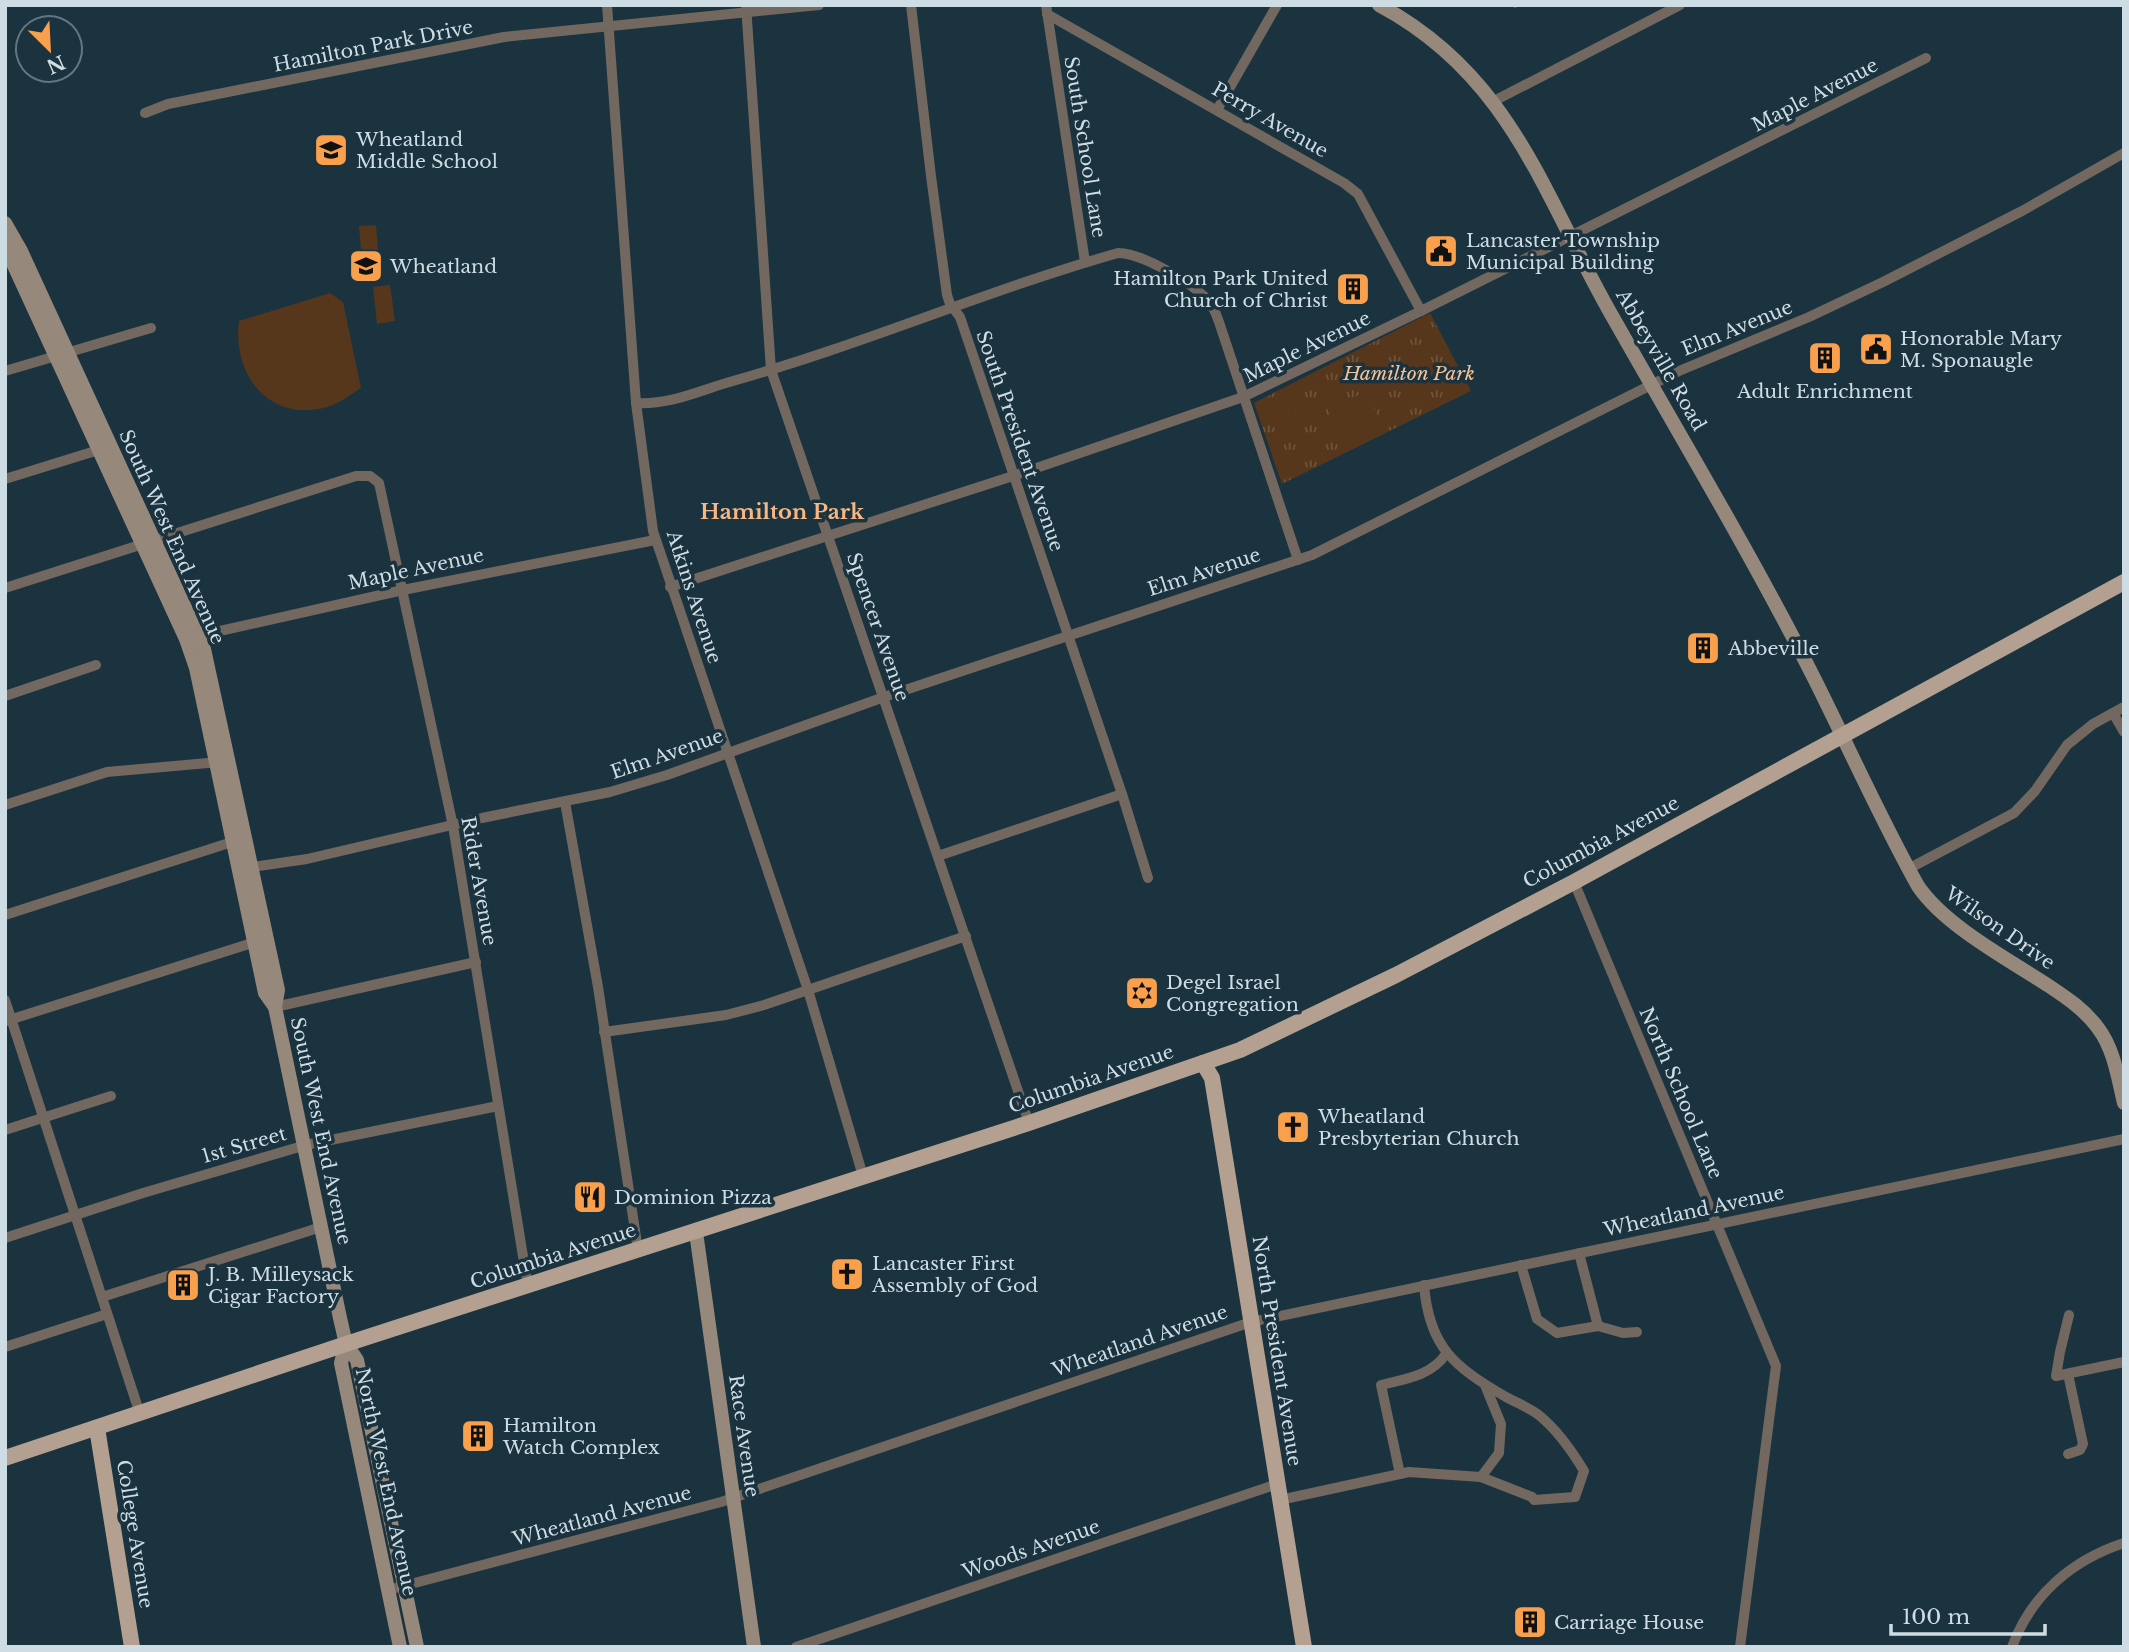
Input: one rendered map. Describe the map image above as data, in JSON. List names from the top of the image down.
{
  "streets": {
    "main road": ["Columbia Avenue", "North President Avenue", "College Avenue"],
    "street": [
      "Hamilton Park Drive",
      "Maple Avenue",
      "Perry Avenue",
      "South School Lane",
      "Elm Avenue",
      "Abbeyville Road",
      "South President Avenue",
      "South West End Avenue",
      "Atkins Avenue",
      "Spencer Avenue",
      "Rider Avenue",
      "Wilson Drive",
      "North School Lane",
      "1st Street",
      "Wheatland Avenue",
      "Race Avenue",
      "North West End Avenue",
      "Woods Avenue"
    ]
  },
  "crossings": [
    ["Hamilton Park Drive", "Atkins Avenue"],
    ["Hamilton Park Drive", "Spencer Avenue"],
    ["Maple Avenue", "Perry Avenue"],
    ["Maple Avenue", "South School Lane"],
    ["Maple Avenue", "Abbeyville Road"],
    ["Maple Avenue", "South President Avenue"],
    ["Maple Avenue", "South West End Avenue"],
    ["Maple Avenue", "Atkins Avenue"],
    ["Maple Avenue", "Spencer Avenue"],
    ["Maple Avenue", "Rider Avenue"],
    ["Perry Avenue", "South School Lane"],
    ["South School Lane", "Elm Avenue"],
    ["Elm Avenue", "Abbeyville Road"],
    ["Elm Avenue", "South President Avenue"],
    ["Elm Avenue", "South West End Avenue"],
    ["Elm Avenue", "Atkins Avenue"],
    ["Elm Avenue", "Spencer Avenue"],
    ["Elm Avenue", "Rider Avenue"],
    ["Abbeyville Road", "Columbia Avenue"],
    ["Abbeyville Road", "Wilson Drive"],
    ["South West End Avenue", "Columbia Avenue"],
    ["South West End Avenue", "Rider Avenue"],
    ["South West End Avenue", "1st Street"],
    ["South West End Avenue", "North West End Avenue"],
    ["Atkins Avenue", "Columbia Avenue"],
    ["Spencer Avenue", "Columbia Avenue"],
    ["Columbia Avenue", "Rider Avenue"],
    ["Columbia Avenue", "Wilson Drive"],
    ["Columbia Avenue", "North School Lane"],
    ["Columbia Avenue", "North President Avenue"],
    ["Columbia Avenue", "Race Avenue"],
    ["Columbia Avenue", "North West End Avenue"],
    ["Columbia Avenue", "College Avenue"],
    ["Rider Avenue", "1st Street"],
    ["North School Lane", "Wheatland Avenue"],
    ["Wheatland Avenue", "North President Avenue"],
    ["Wheatland Avenue", "Race Avenue"],
    ["Wheatland Avenue", "North West End Avenue"],
    ["North President Avenue", "Woods Avenue"]
  ],
  "districts": ["Hamilton Park"],
  "parks": ["Hamilton Park"],
  "places": {
    "school or university": ["Wheatland Middle School", "Wheatland"],
    "public building": ["Lancaster Township Municipal Building", "Honorable Mary M. Sponaugle"],
    "building": [
      "Hamilton Park United Church of Christ",
      "Adult Enrichment",
      "Abbeville",
      "J. B. Milleysack Cigar Factory",
      "Hamilton Watch Complex",
      "Carriage House"
    ],
    "synagogue": ["Degel Israel Congregation"],
    "church": ["Wheatland Presbyterian Church", "Lancaster First Assembly of God"],
    "restaurant": ["Dominion Pizza"]
  },
  "scale_bar": "100 m",
  "north": "bottom right"
}
